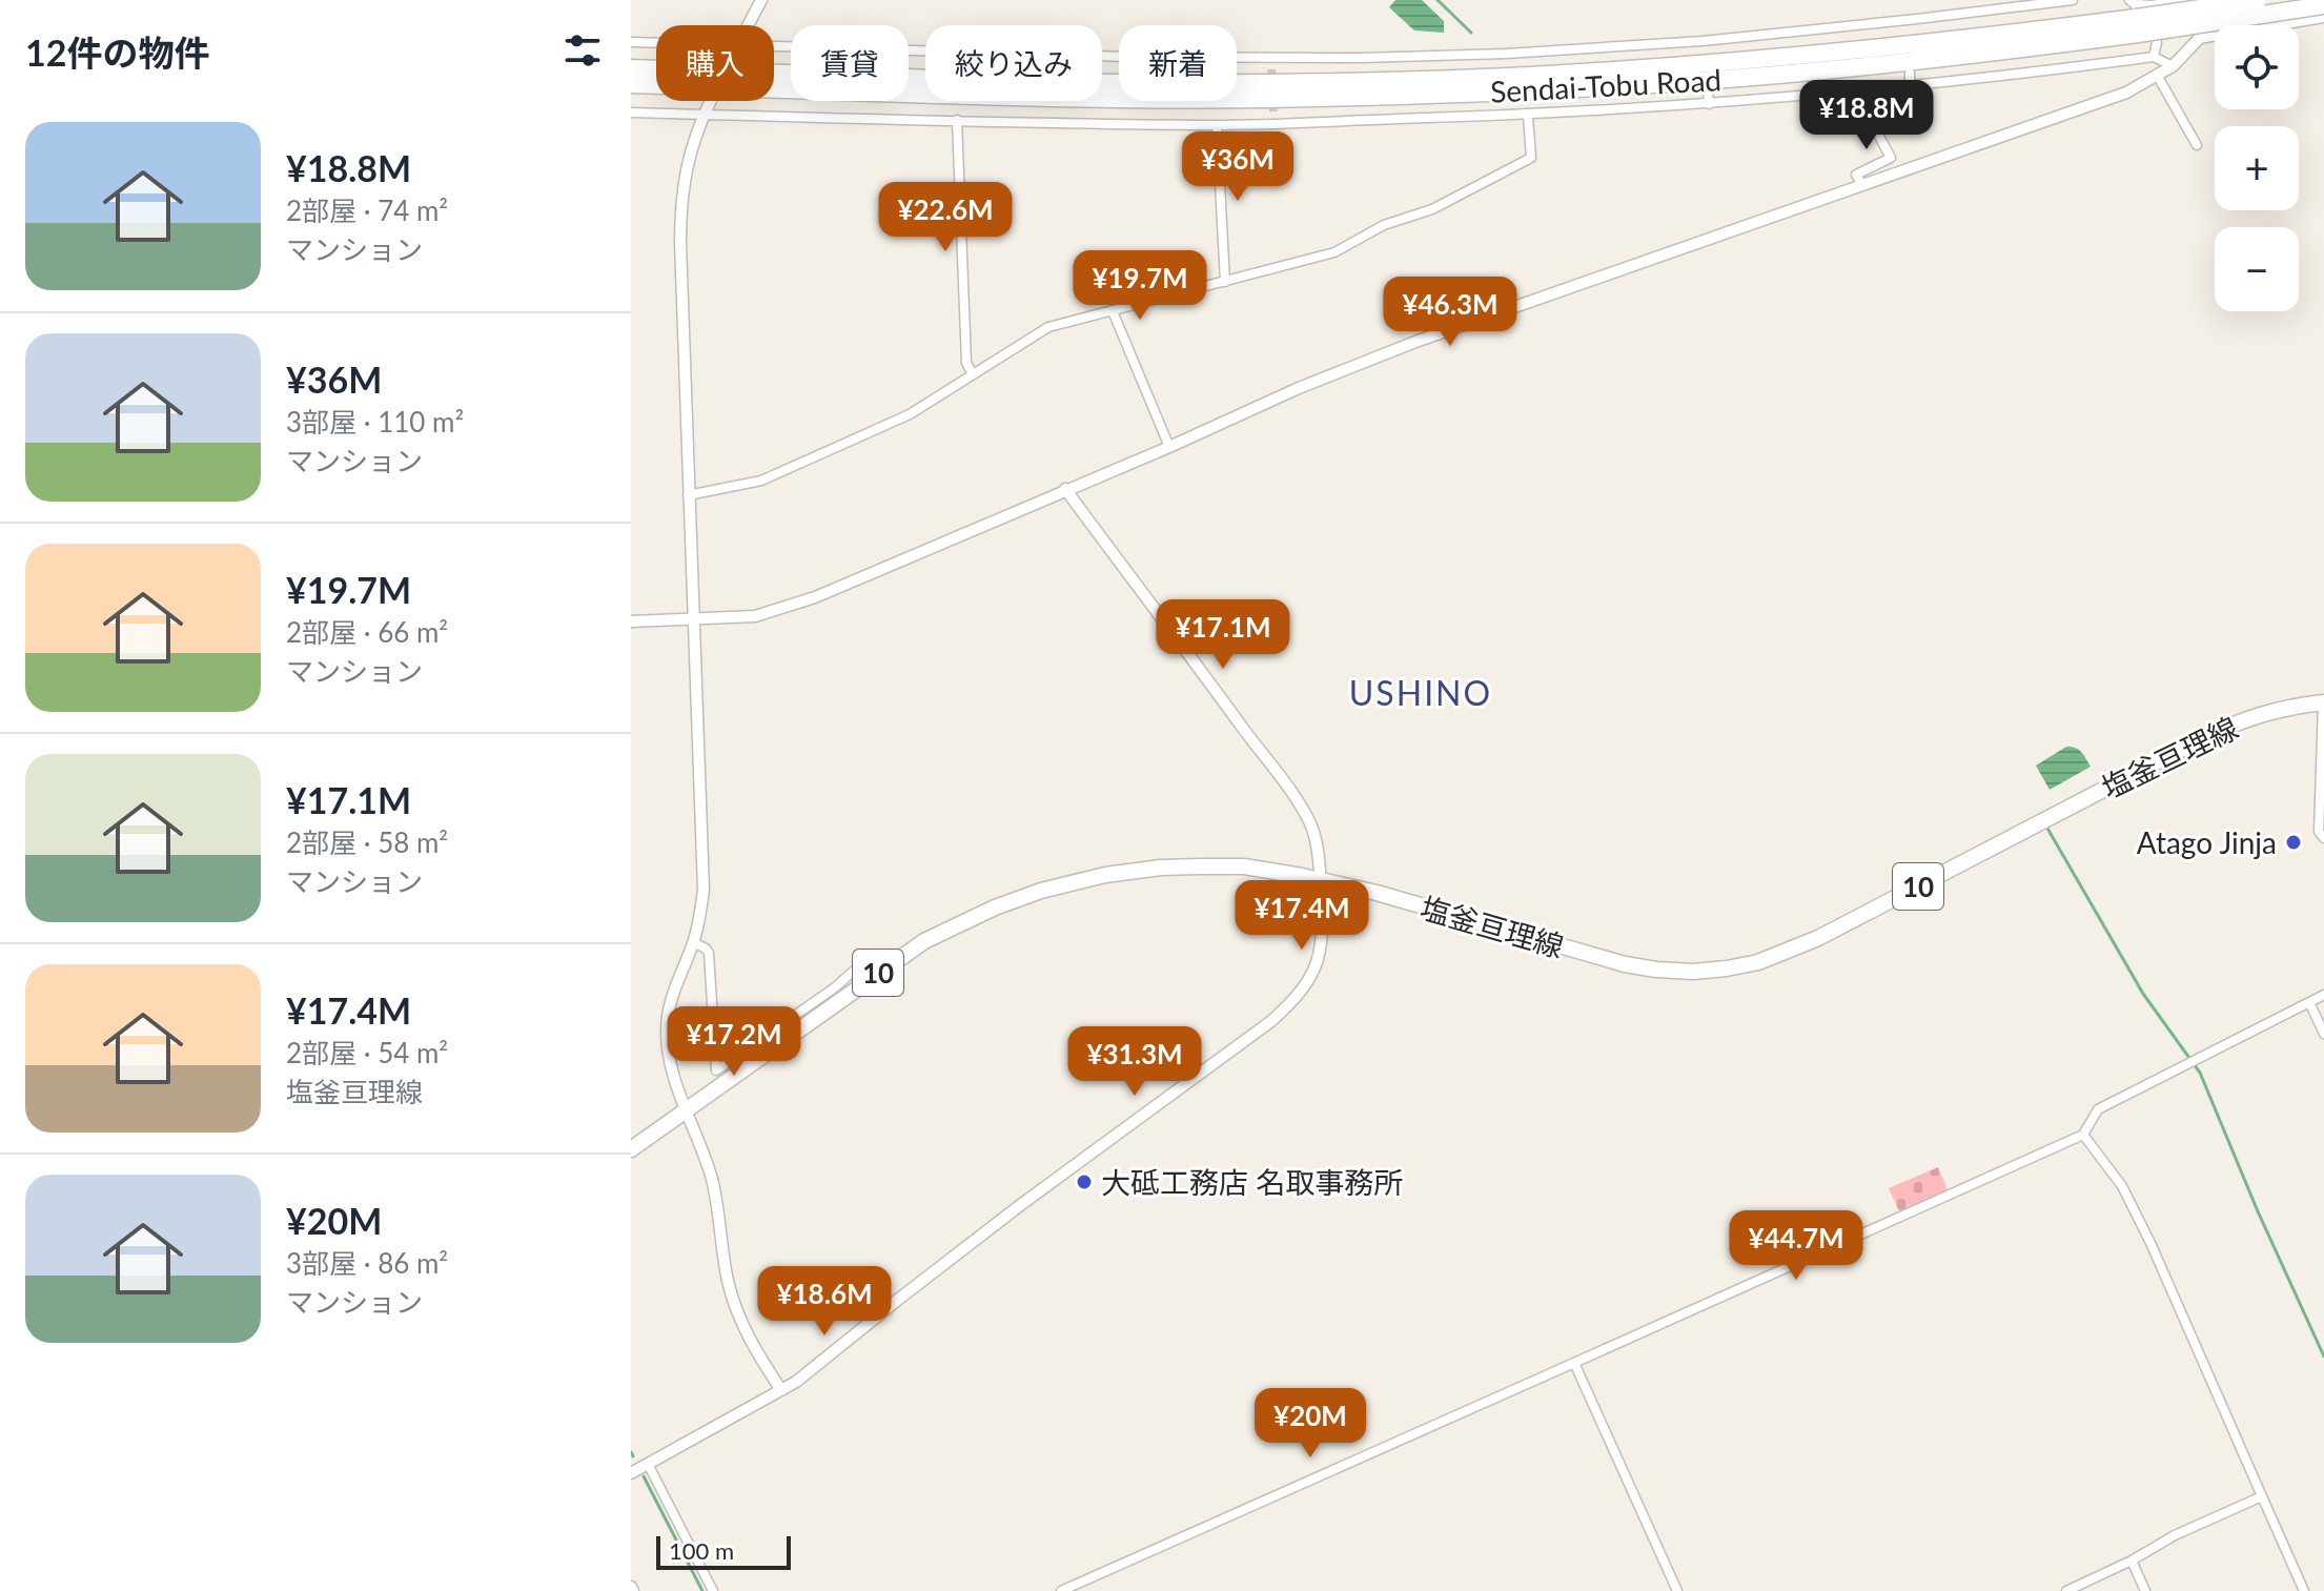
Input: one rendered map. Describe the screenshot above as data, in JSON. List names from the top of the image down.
{
  "streets": {
    "highway": ["Sendai-Tobu Road"],
    "main road": ["塩釜亘理線", "10"]
  },
  "districts": ["USHINO"],
  "places": ["Atago Jinja", "大砥工務店 名取事務所"],
  "scale_bar": "100 m",
  "page": {
    "heading": "12件の物件",
    "map_buttons": ["+", "−"],
    "chip": [
      "購入",
      "賃貸",
      "絞り込み",
      "新着"
    ],
    "price": [
      "¥18.8M",
      "¥36M",
      "¥22.6M",
      "¥19.7M",
      "¥46.3M",
      "¥17.1M",
      "¥17.4M",
      "¥17.2M",
      "¥31.3M",
      "¥44.7M",
      "¥18.6M",
      "¥20M"
    ],
    "list": [
      {
        "name": "¥18.8M",
        "note": "2部屋 · 74 m² · マンション"
      },
      {
        "name": "¥36M",
        "note": "3部屋 · 110 m² · マンション"
      },
      {
        "name": "¥19.7M",
        "note": "2部屋 · 66 m² · マンション"
      },
      {
        "name": "¥17.1M",
        "note": "2部屋 · 58 m² · マンション"
      },
      {
        "name": "¥17.4M",
        "note": "2部屋 · 54 m² · 塩釜亘理線"
      },
      {
        "name": "¥20M",
        "note": "3部屋 · 86 m² · マンション"
      }
    ],
    "scale": "100 m"
  }
}
